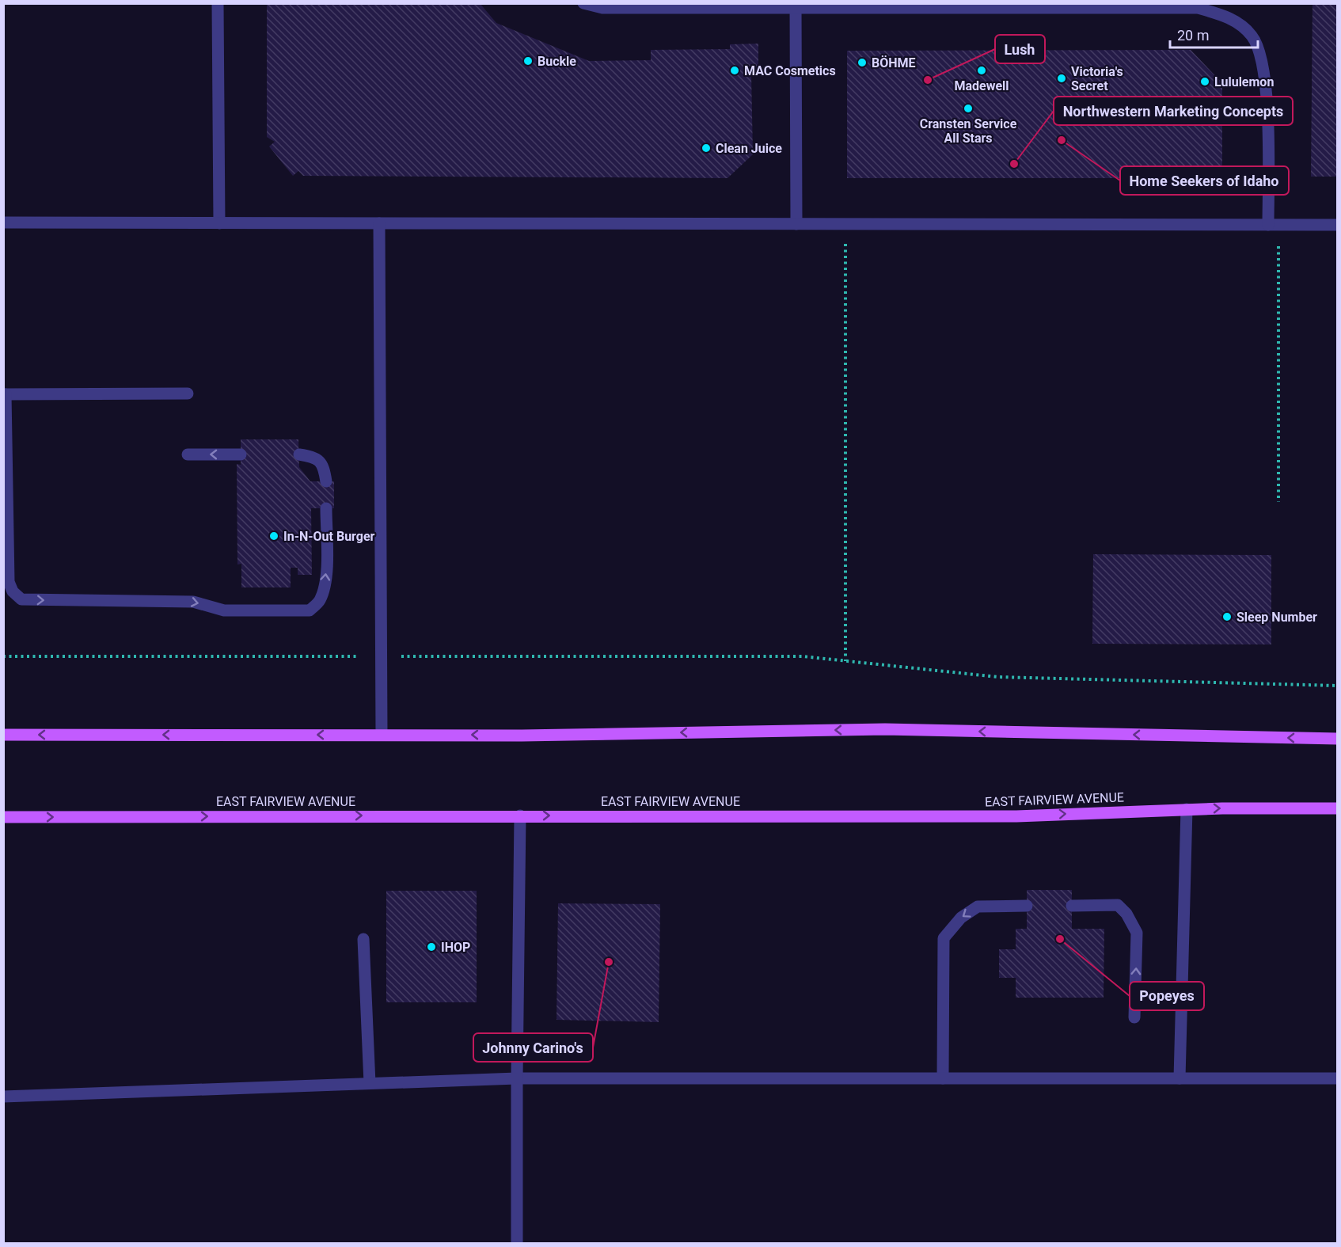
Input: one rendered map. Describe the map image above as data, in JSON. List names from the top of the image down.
{
  "streets": {
    "main road": ["EAST FAIRVIEW AVENUE"]
  },
  "places": [
    "Buckle",
    "BÖHME",
    "MAC Cosmetics",
    "Madewell",
    "Victoria's Secret",
    "Lush",
    "Lululemon",
    "Cransten Service All Stars",
    "Home Seekers of Idaho",
    "Clean Juice",
    "Northwestern Marketing Concepts",
    "In-N-Out Burger",
    "Sleep Number",
    "Popeyes",
    "IHOP",
    "Johnny Carino's"
  ],
  "scale_bar": "20 m"
}
